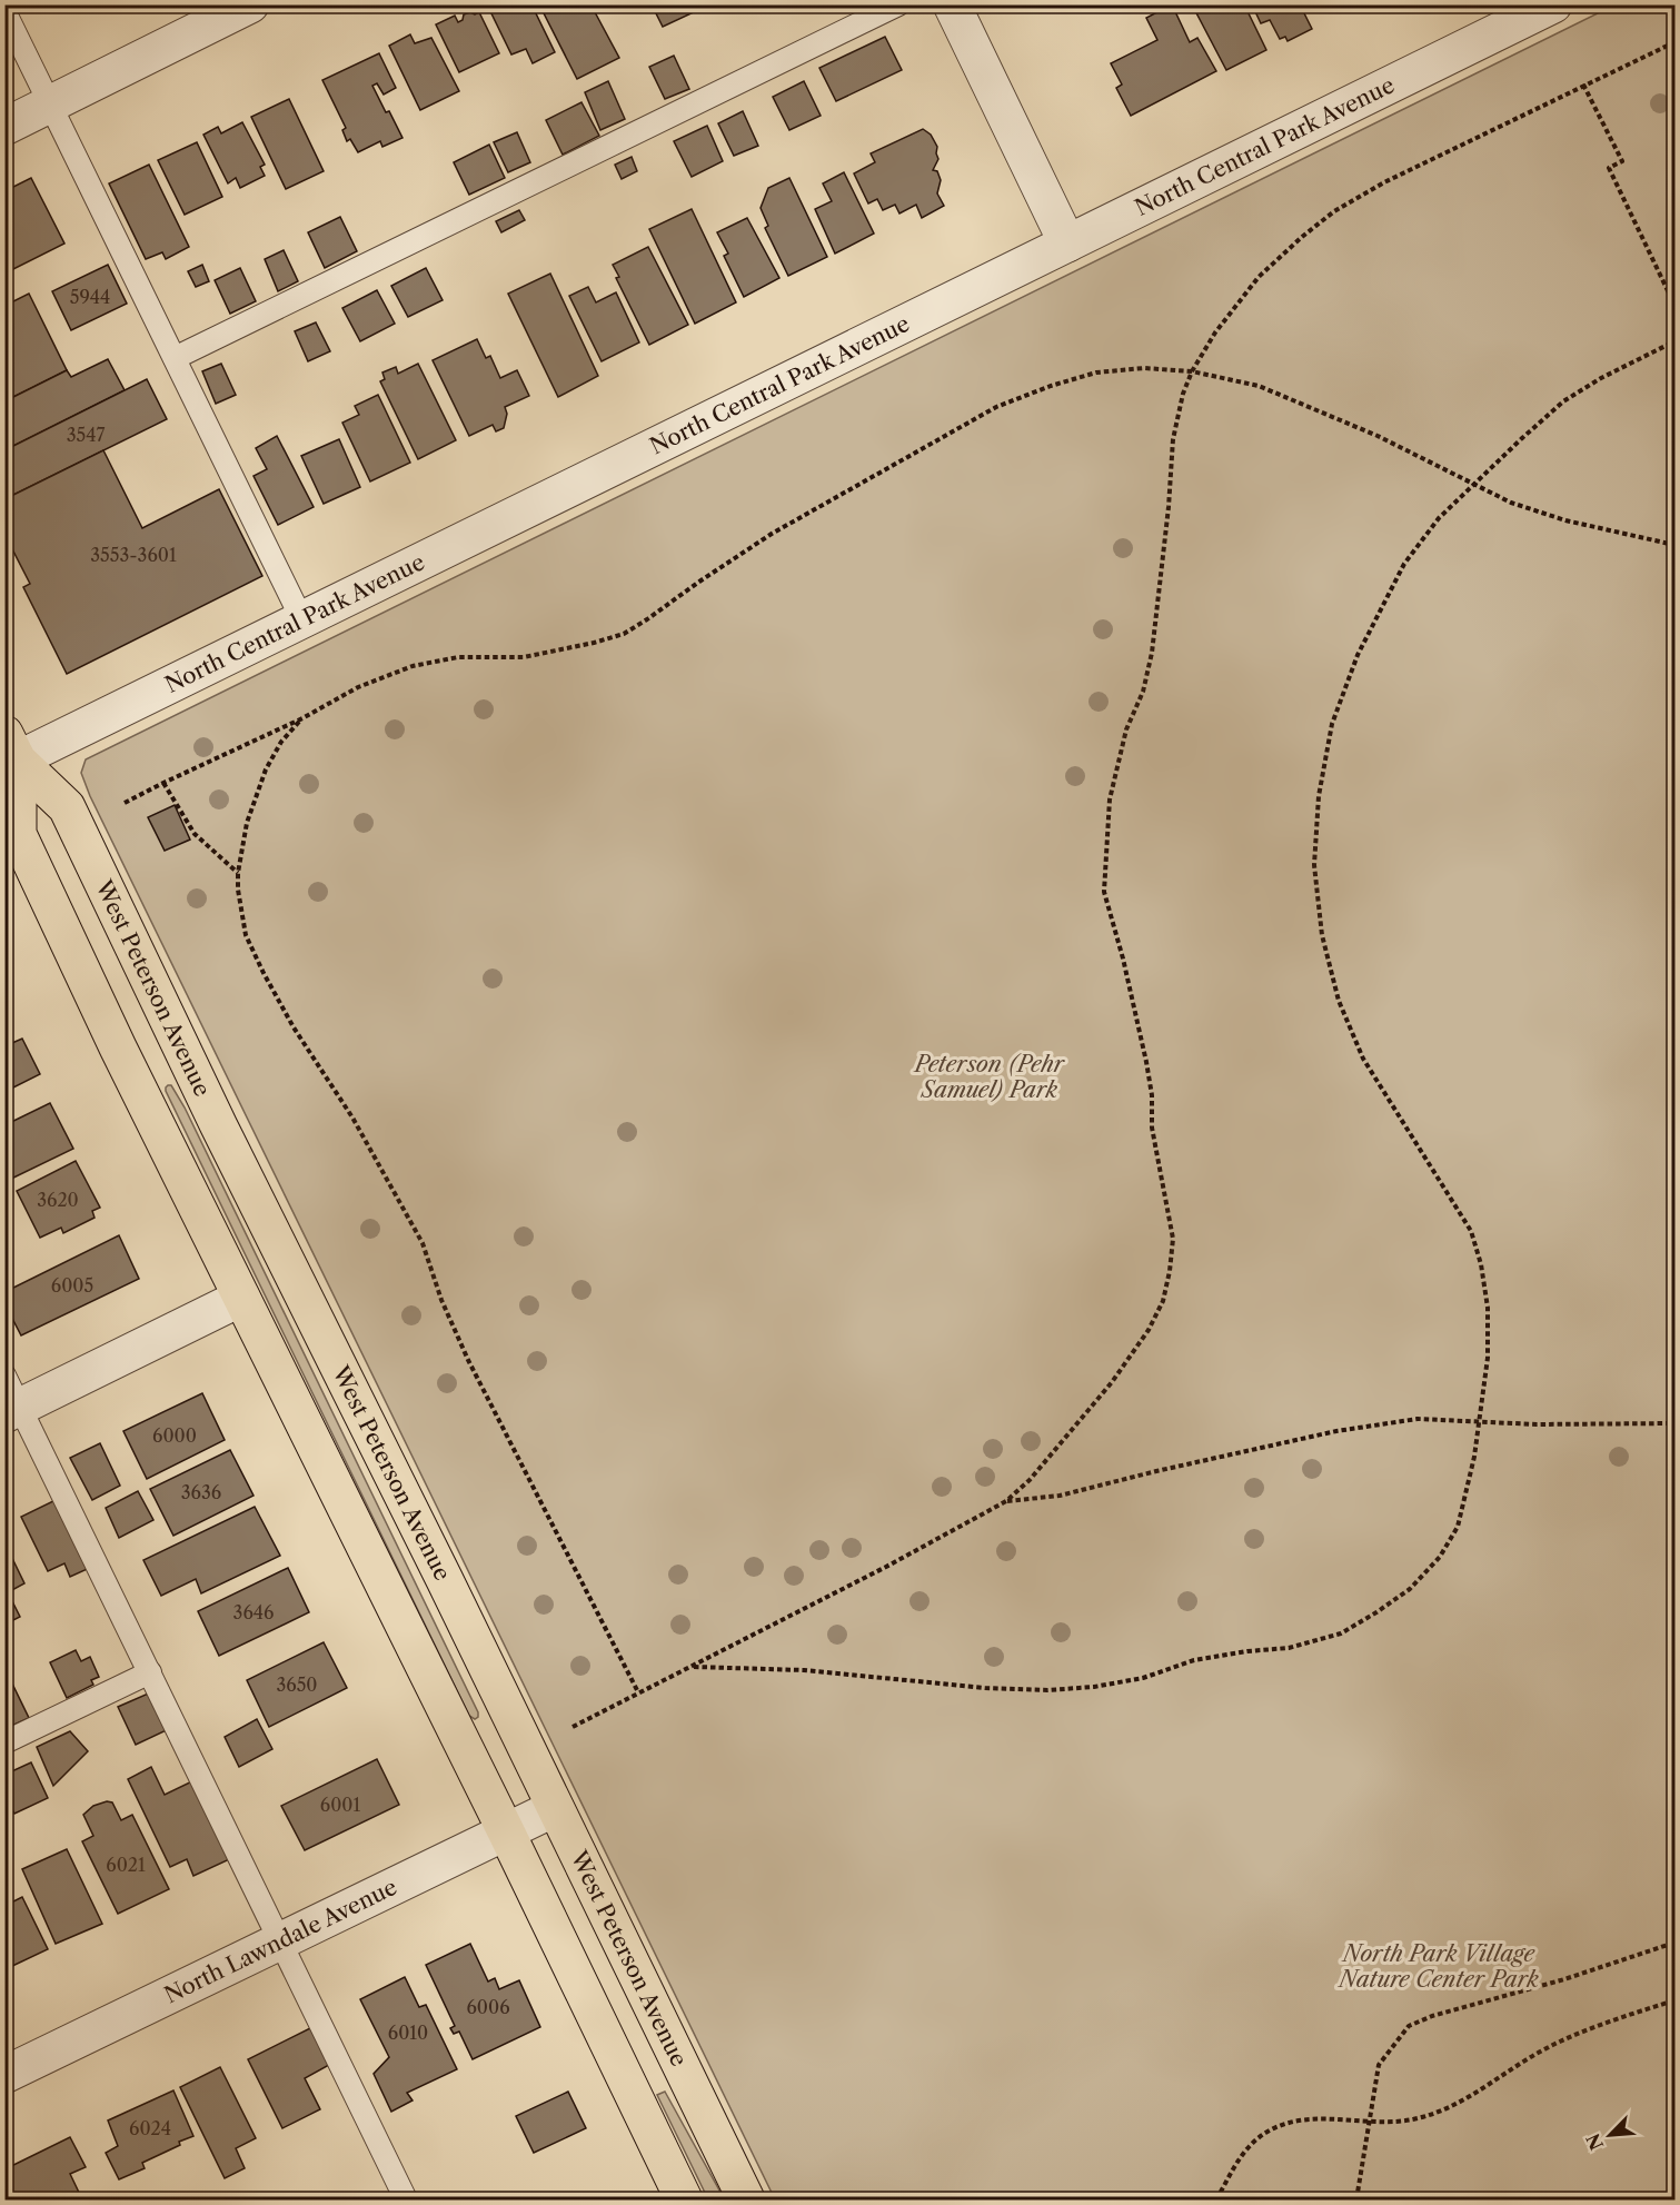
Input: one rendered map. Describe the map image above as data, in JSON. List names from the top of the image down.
{
  "streets": {
    "main road": ["West Peterson Avenue"],
    "street": ["North Central Park Avenue", "North Lawndale Avenue"]
  },
  "crossings": [
    ["North Central Park Avenue", "West Peterson Avenue"],
    ["West Peterson Avenue", "North Lawndale Avenue"]
  ],
  "parks": ["Peterson (Pehr Samuel) Park", "North Park Village Nature Center Park"],
  "house_numbers": [
    "5944",
    "3547",
    "3553-3601",
    "3620",
    "6005",
    "6000",
    "3636",
    "3646",
    "3650",
    "6001",
    "6021",
    "6006",
    "6010",
    "6024"
  ],
  "north": "bottom left"
}
